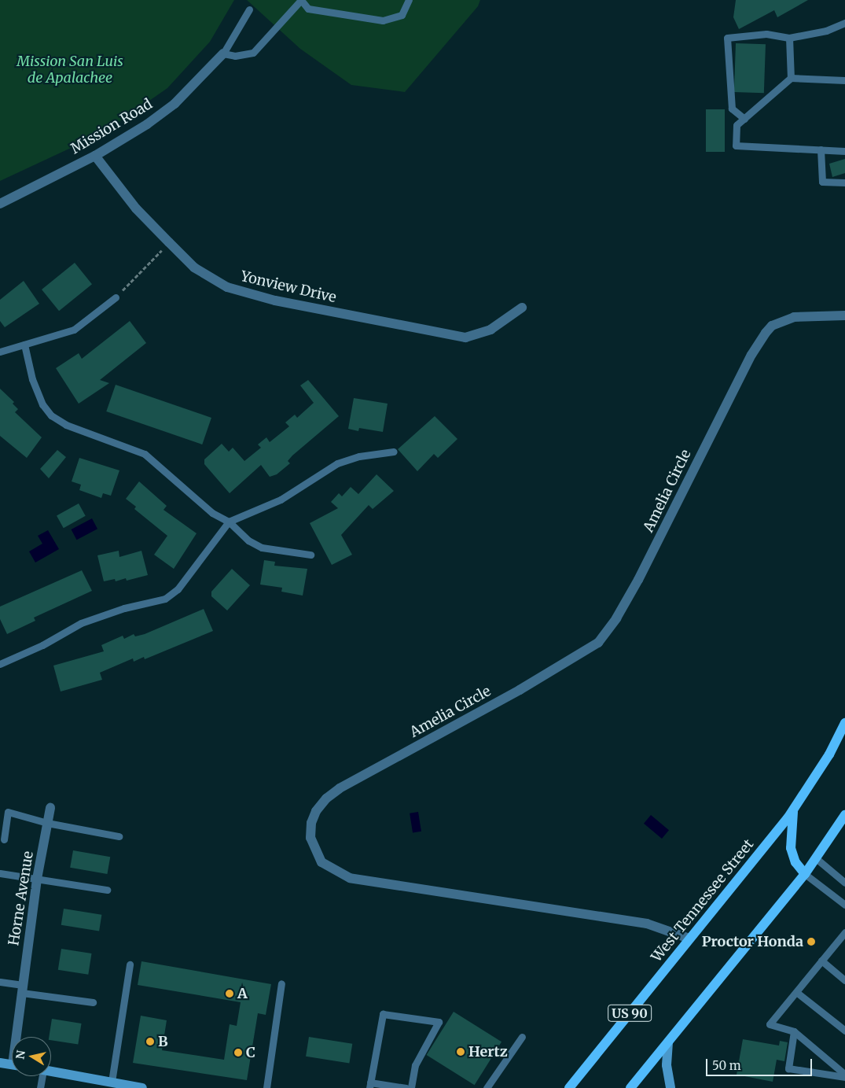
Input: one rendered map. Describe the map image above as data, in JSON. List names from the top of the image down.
{
  "streets": {
    "main road": ["West Tennessee Street", "US 90"],
    "street": [
      "Mission Road",
      "Yonview Drive",
      "Amelia Circle",
      "Horne Avenue"
    ]
  },
  "crossings": [
    ["Mission Road", "Yonview Drive"],
    ["Amelia Circle", "West Tennessee Street"]
  ],
  "parks": ["Mission San Luis de Apalachee"],
  "places": [
    "Proctor Honda",
    "A",
    "B",
    "Hertz",
    "C"
  ],
  "scale_bar": "50 m",
  "north": "left"
}
